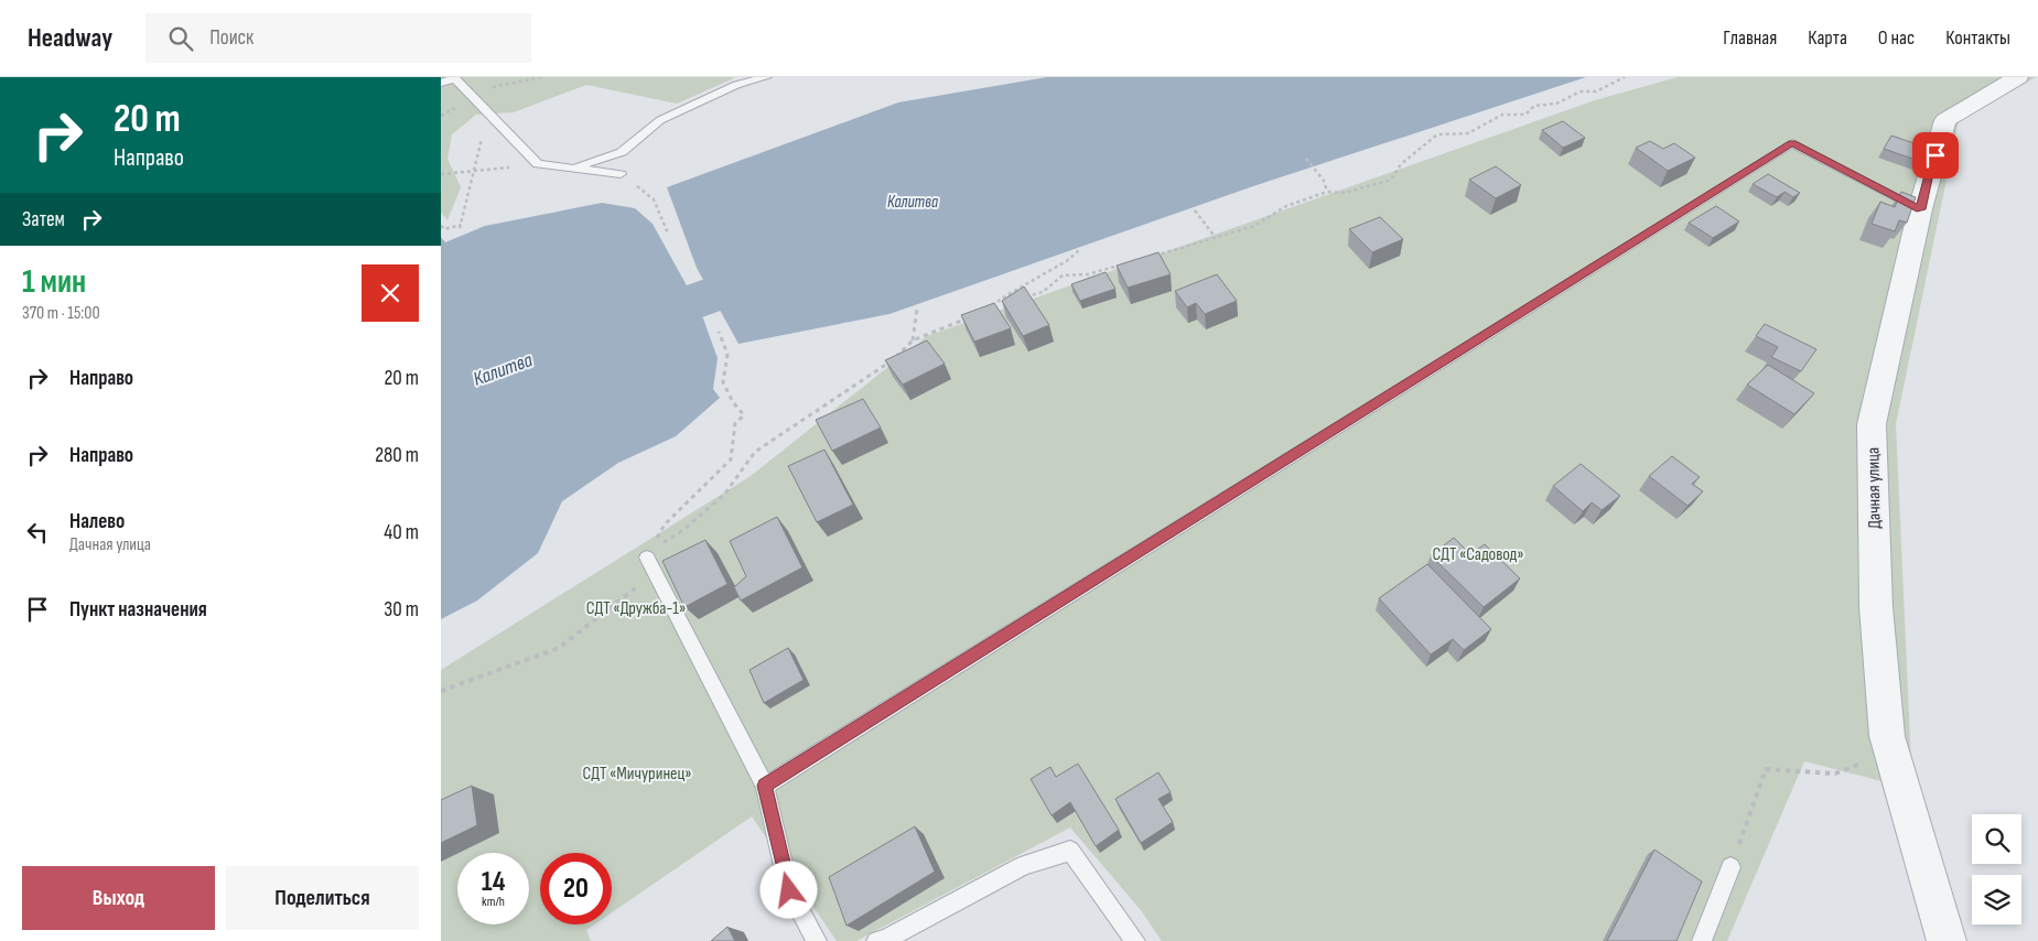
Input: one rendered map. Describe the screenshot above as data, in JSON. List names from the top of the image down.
{
  "streets": {
    "street": ["Дачная улица"]
  },
  "water": ["Калитва"],
  "parks": ["СДТ «Садовод»", "СДТ «Дружба-1»", "СДТ «Мичуринец»"],
  "page": {
    "header": "Headway",
    "search": "Поиск",
    "nav": [
      "Главная",
      "Карта",
      "О нас",
      "Контакты"
    ],
    "turn": ["20 m", "Направо"],
    "then": "Затем",
    "heading": ["1 мин", "370 m · 15:00"],
    "list": [
      {
        "name": "Направо",
        "value": "20 m"
      },
      {
        "name": "Направо",
        "value": "280 m"
      },
      {
        "name": "Налево",
        "note": "Дачная улица",
        "value": "40 m"
      },
      {
        "name": "Пункт назначения",
        "value": "30 m"
      }
    ],
    "speed": "14 km/h",
    "limit": "20",
    "buttons": ["Выход", "Поделиться"]
  }
}
